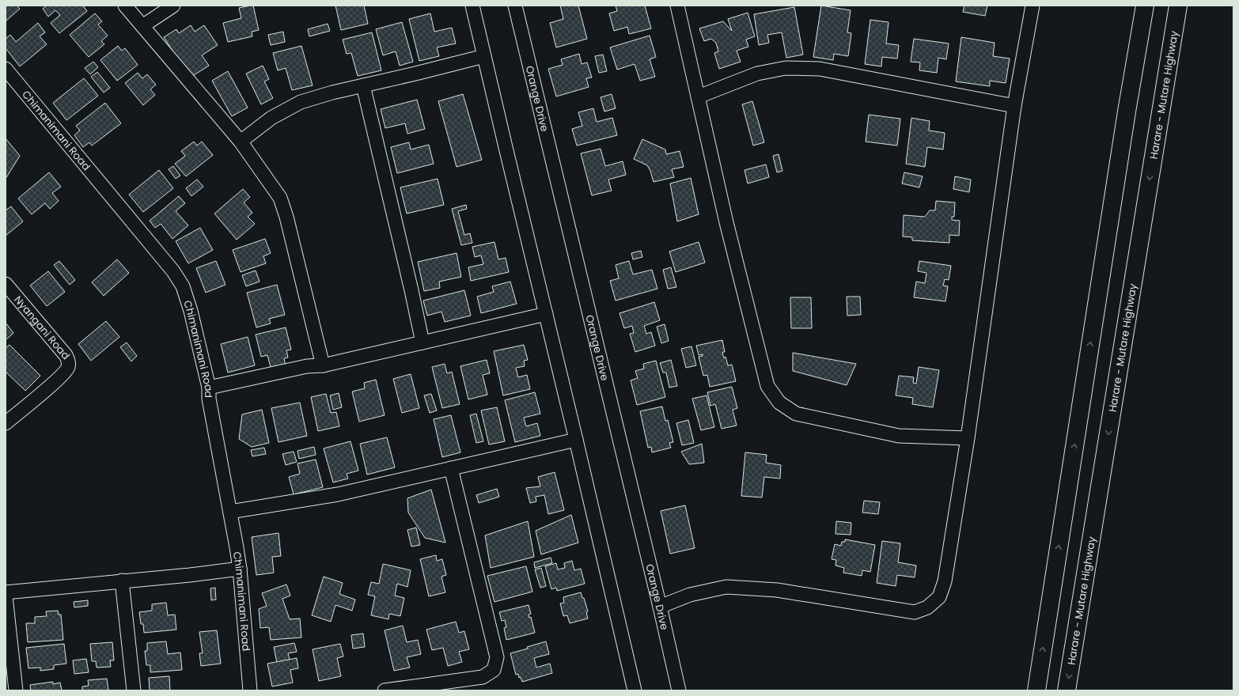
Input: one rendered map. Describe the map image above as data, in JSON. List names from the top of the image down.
{
  "streets": {
    "highway": ["Harare - Mutare Highway"],
    "street": ["Orange Drive", "Chimanimani Road", "Nyangani Road"]
  }
}
